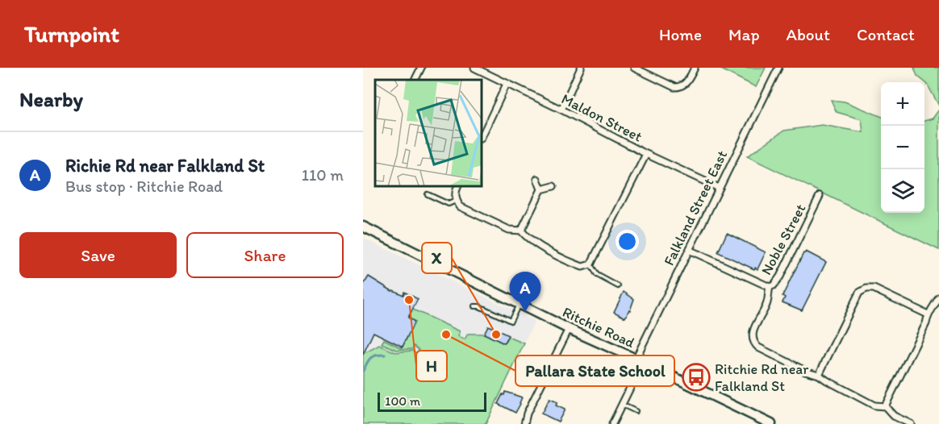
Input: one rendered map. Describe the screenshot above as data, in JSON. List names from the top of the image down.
{
  "streets": {
    "street": [
      "Maldon Street",
      "Falkland Street East",
      "Noble Street",
      "Ritchie Road"
    ]
  },
  "crossings": [
    ["Maldon Street", "Falkland Street East"],
    ["Falkland Street East", "Ritchie Road"]
  ],
  "places": {
    "other": ["H", "Pallara State School", "X"],
    "bus stop": ["Ritchie Rd near Falkland St"]
  },
  "scale_bar": "100 m",
  "page": {
    "header": "Turnpoint",
    "nav": [
      "Home",
      "Map",
      "About",
      "Contact"
    ],
    "heading": "Nearby",
    "map_buttons": ["+", "−"],
    "list": [
      {
        "mark": "A",
        "name": "Richie Rd near Falkland St",
        "note": "Bus stop · Ritchie Road",
        "value": "110 m"
      }
    ],
    "buttons": ["Save", "Share"],
    "pins": "A",
    "scale": "100 m"
  }
}
